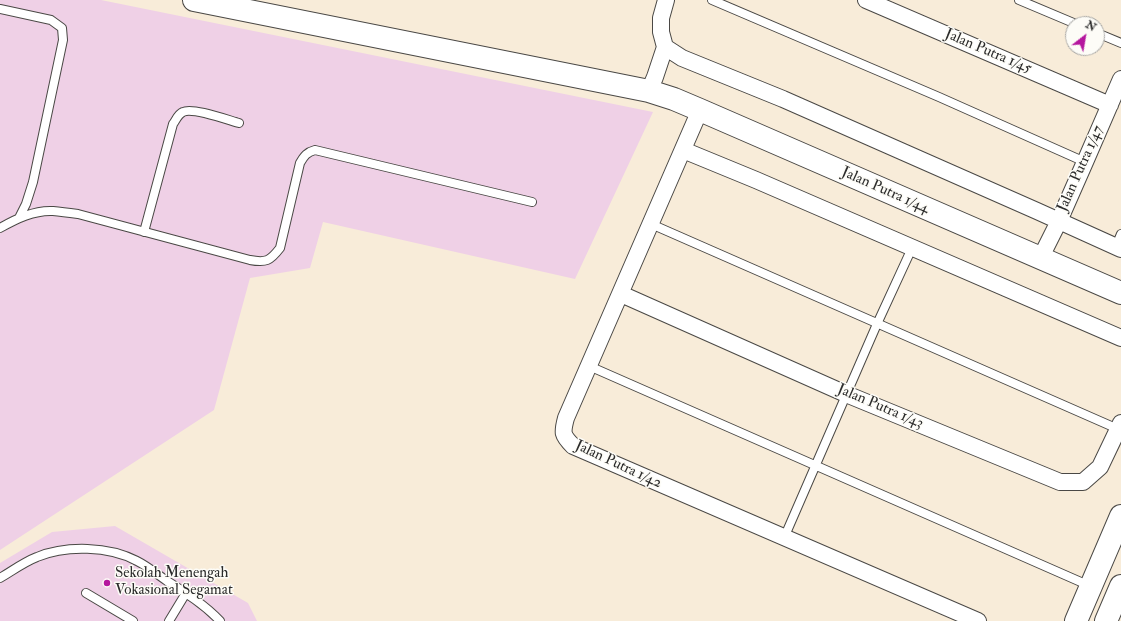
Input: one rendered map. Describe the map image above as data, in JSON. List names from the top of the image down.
{
  "streets": {
    "street": [
      "Jalan Putra 1/45",
      "Jalan Putra 1/47",
      "Jalan Putra 1/44",
      "Jalan Putra 1/43",
      "Jalan Putra 1/42"
    ]
  },
  "crossings": [
    ["Jalan Putra 1/45", "Jalan Putra 1/47"],
    ["Jalan Putra 1/47", "Jalan Putra 1/44"],
    ["Jalan Putra 1/44", "Jalan Putra 1/42"],
    ["Jalan Putra 1/43", "Jalan Putra 1/42"]
  ],
  "places": ["Sekolah Menengah Vokasional Segamat"],
  "north": "top right"
}
